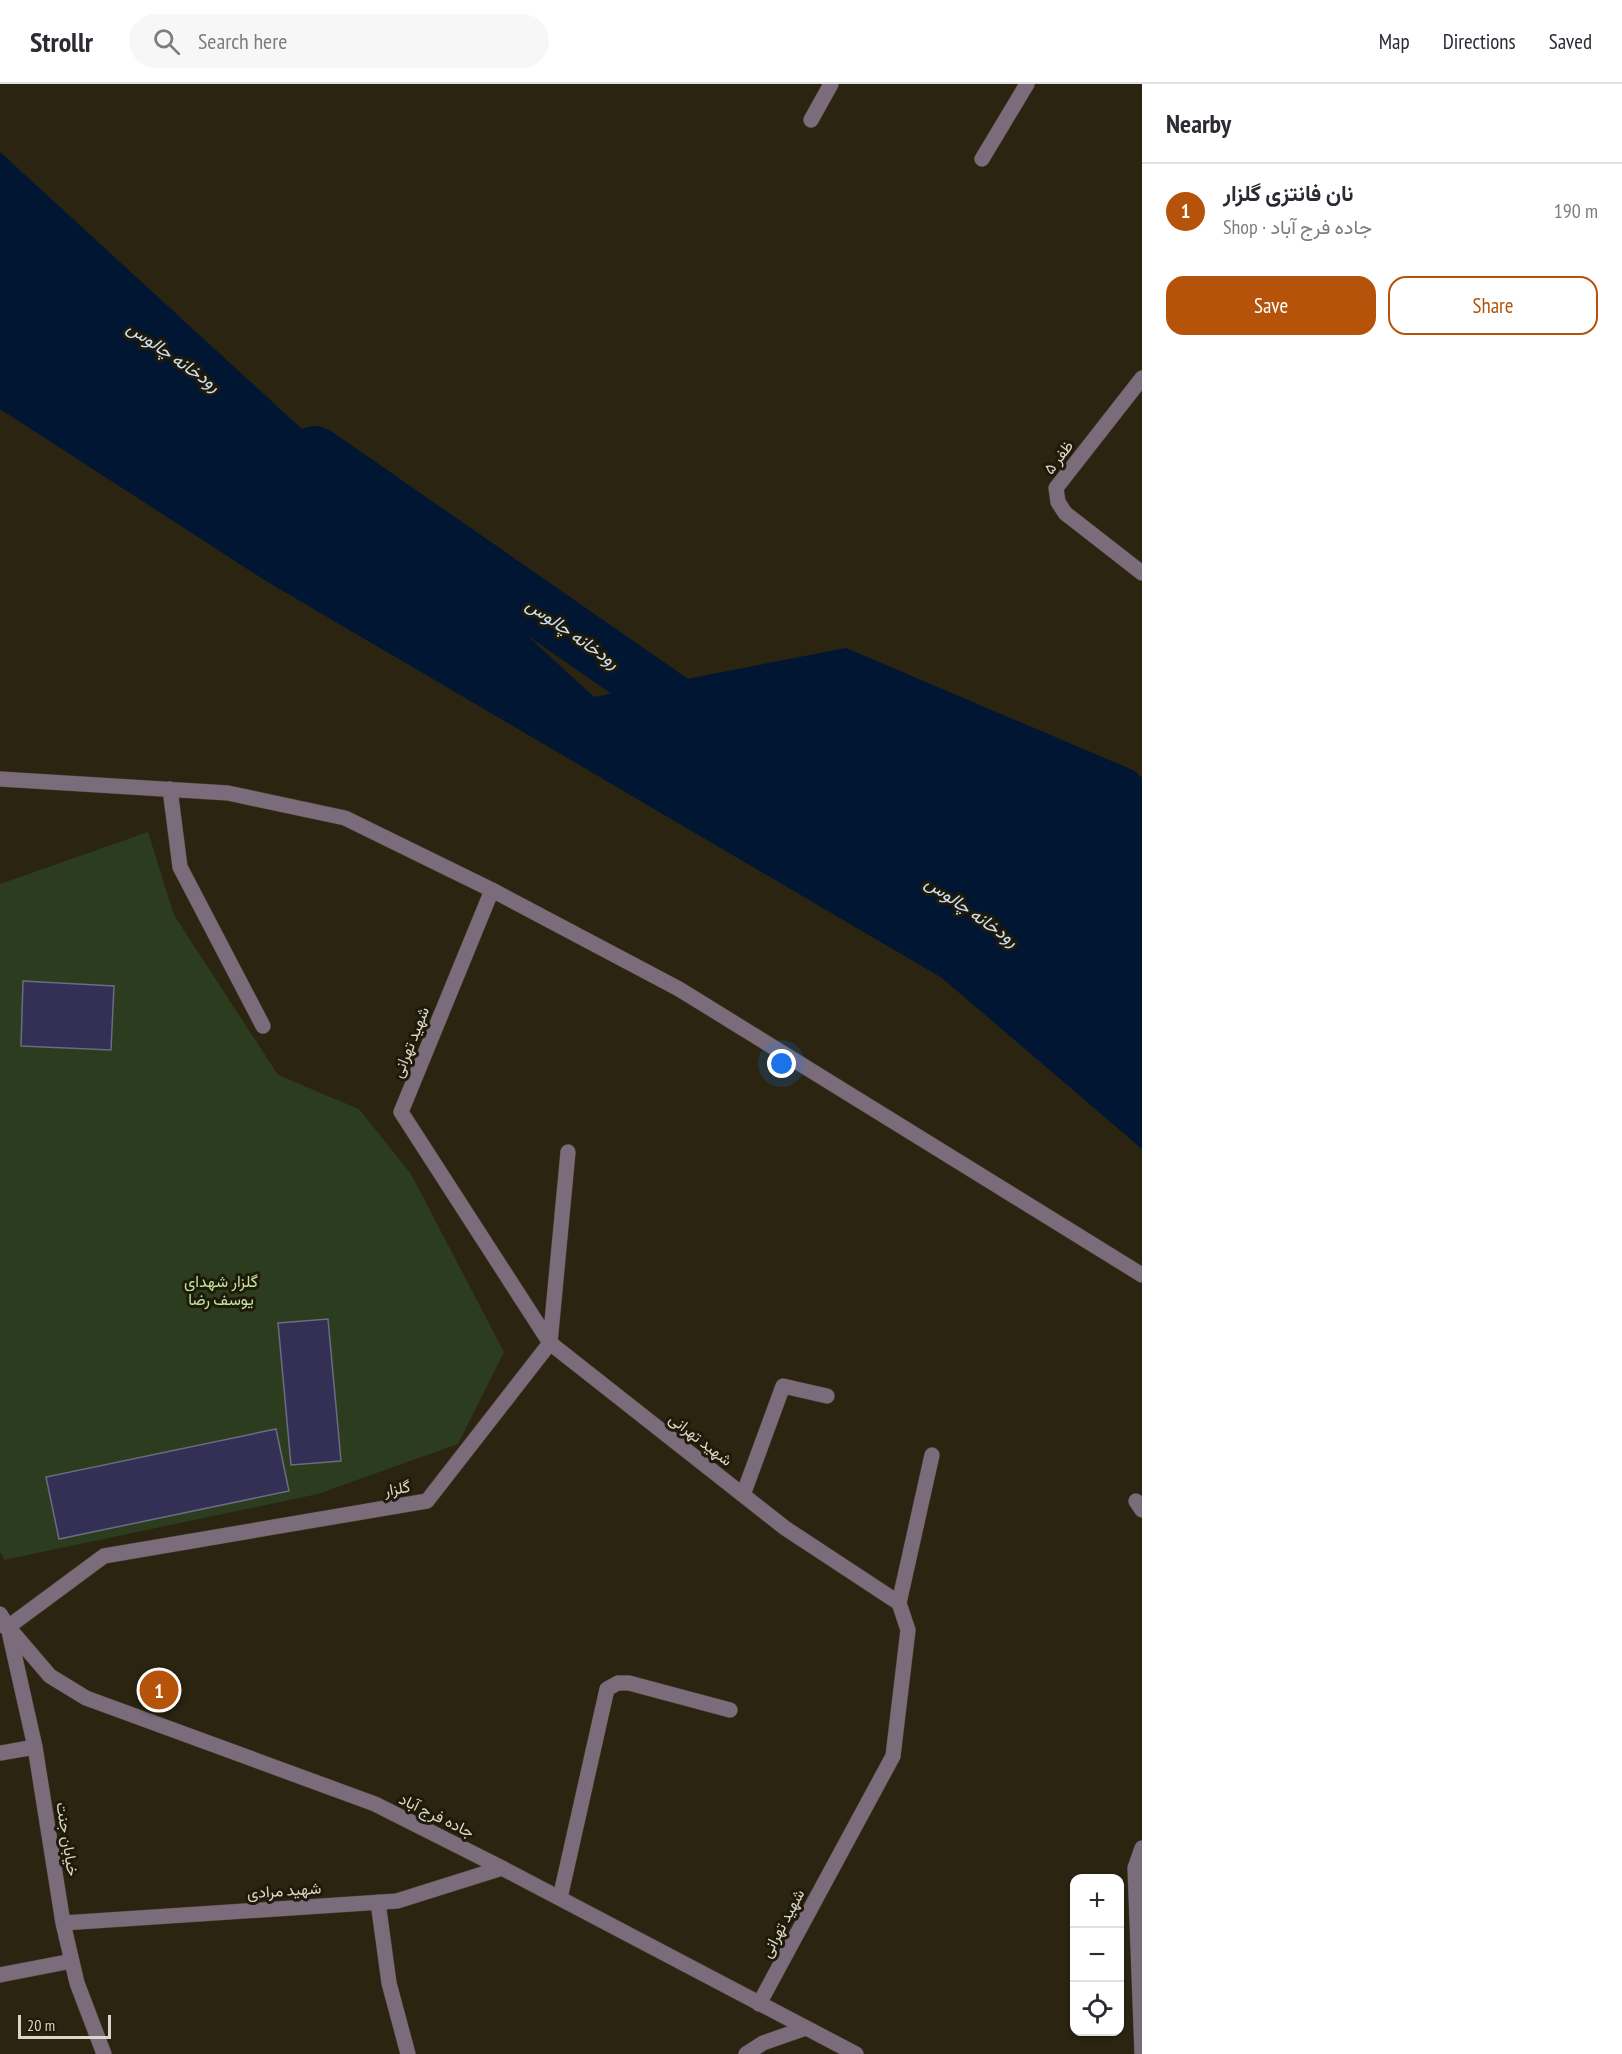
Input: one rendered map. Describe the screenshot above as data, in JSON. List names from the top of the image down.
{
  "streets": {
    "street": [
      "ظفر ۵",
      "شهید تهرانی",
      "گلزار",
      "جاده فرج آباد",
      "خیابان جنت",
      "شهید مرادی"
    ]
  },
  "crossings": [
    ["شهید تهرانی", "گلزار"],
    ["شهید تهرانی", "جاده فرج آباد"],
    ["گلزار", "جاده فرج آباد"],
    ["گلزار", "خیابان جنت"],
    ["جاده فرج آباد", "خیابان جنت"],
    ["جاده فرج آباد", "شهید مرادی"],
    ["خیابان جنت", "شهید مرادی"]
  ],
  "water": ["رودخانه چالوس"],
  "parks": ["گلزار شهدای یوسف رضا"],
  "scale_bar": "20 m",
  "page": {
    "header": "Strollr",
    "search": "Search here",
    "nav": ["Map", "Directions", "Saved"],
    "heading": "Nearby",
    "list": [
      {
        "mark": "1",
        "name": "نان فانتزی گلزار",
        "note": "Shop · جاده فرج آباد",
        "value": "190 m"
      }
    ],
    "buttons": ["Save", "Share"],
    "pins": "1",
    "map_buttons": ["+", "−"],
    "scale": "20 m"
  }
}
